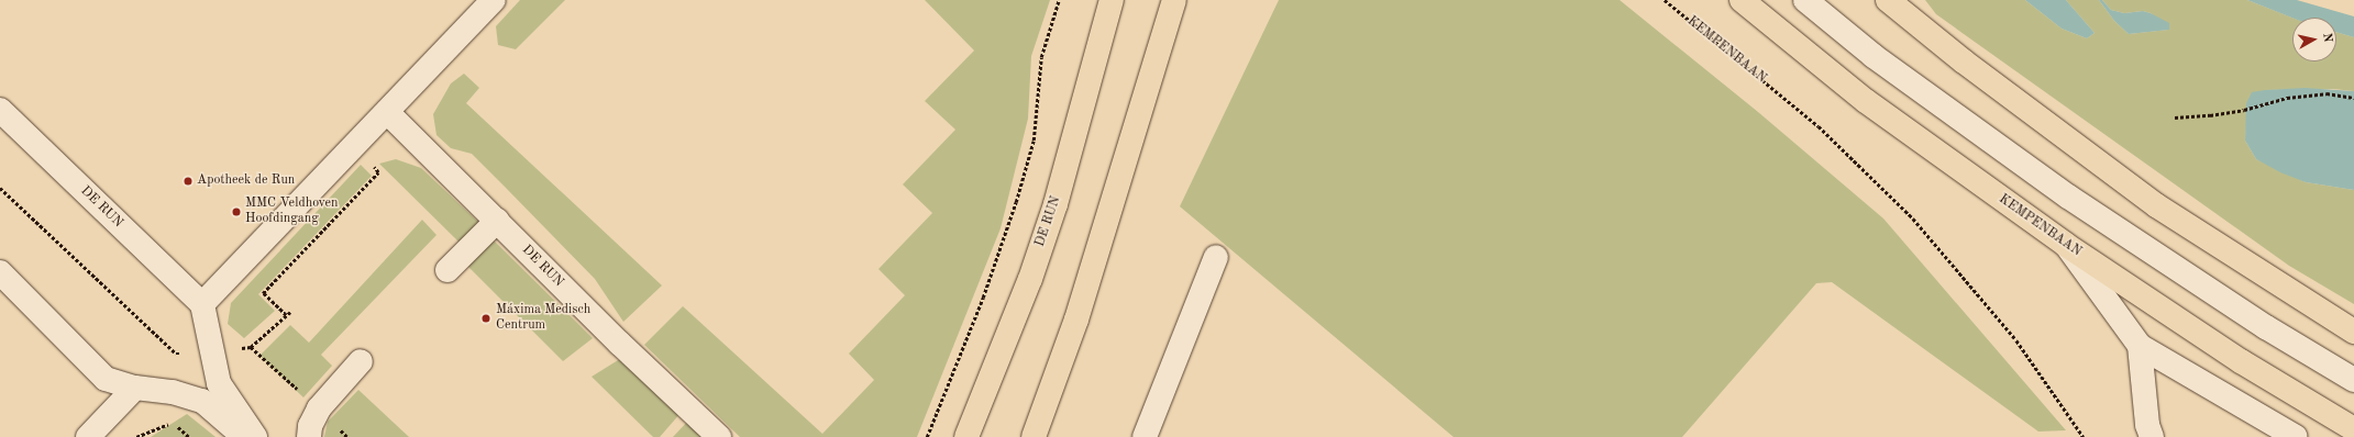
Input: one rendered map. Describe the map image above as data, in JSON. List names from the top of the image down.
{
  "streets": {
    "main road": ["KEMPENBAAN", "DE RUN"]
  },
  "places": ["Apotheek de Run", "MMC Veldhoven Hoofdingang", "Máxima Medisch Centrum"],
  "north": "right"
}
